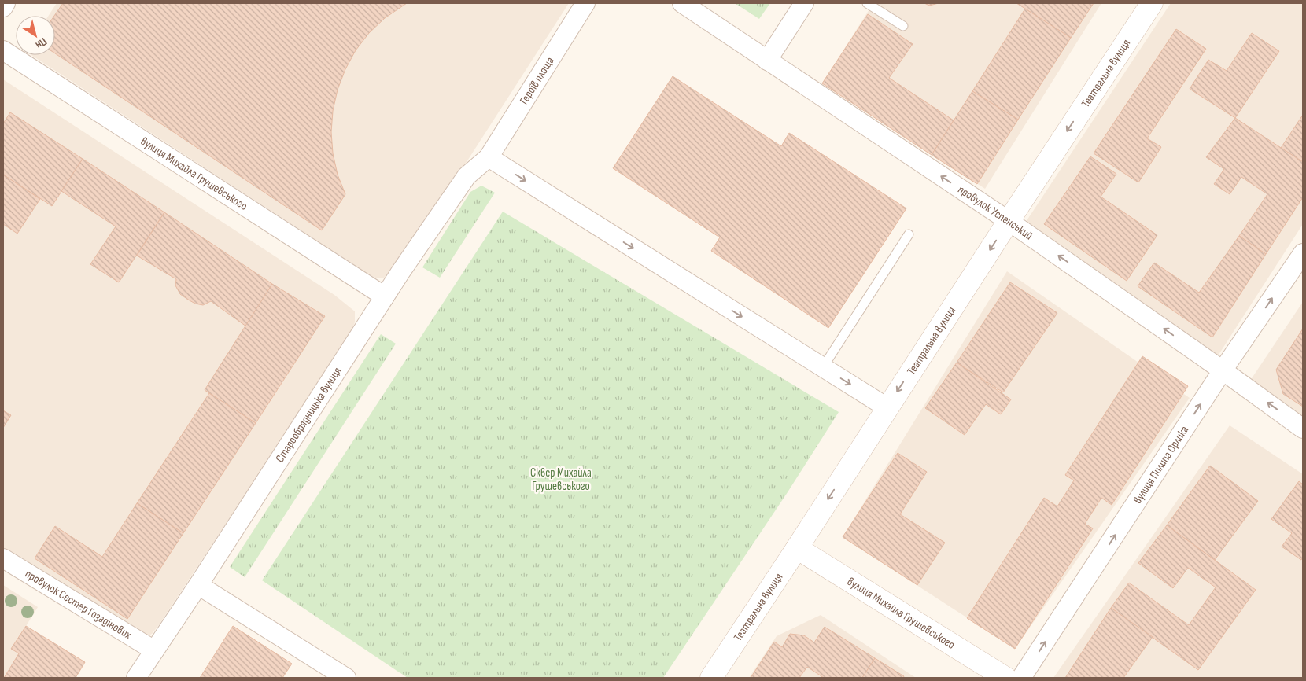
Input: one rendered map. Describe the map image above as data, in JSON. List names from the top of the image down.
{
  "streets": {
    "street": [
      "Театральна вулиця",
      "Героїв площа",
      "вулиця Михайла Грушевського",
      "провулок Успенський",
      "Старообрядницька вулиця",
      "вулиця Пилипа Орлика",
      "провулок Сестер Гозадінових"
    ]
  },
  "crossings": [
    ["Театральна вулиця", "вулиця Михайла Грушевського"],
    ["Театральна вулиця", "провулок Успенський"],
    ["Героїв площа", "Старообрядницька вулиця"],
    ["вулиця Михайла Грушевського", "Старообрядницька вулиця"],
    ["провулок Успенський", "вулиця Пилипа Орлика"],
    ["Старообрядницька вулиця", "провулок Сестер Гозадінових"]
  ],
  "one_way": ["Театральна вулиця", "провулок Успенський", "вулиця Пилипа Орлика"],
  "parks": ["Сквер Михайла Грушевського"],
  "north": "bottom right"
}
